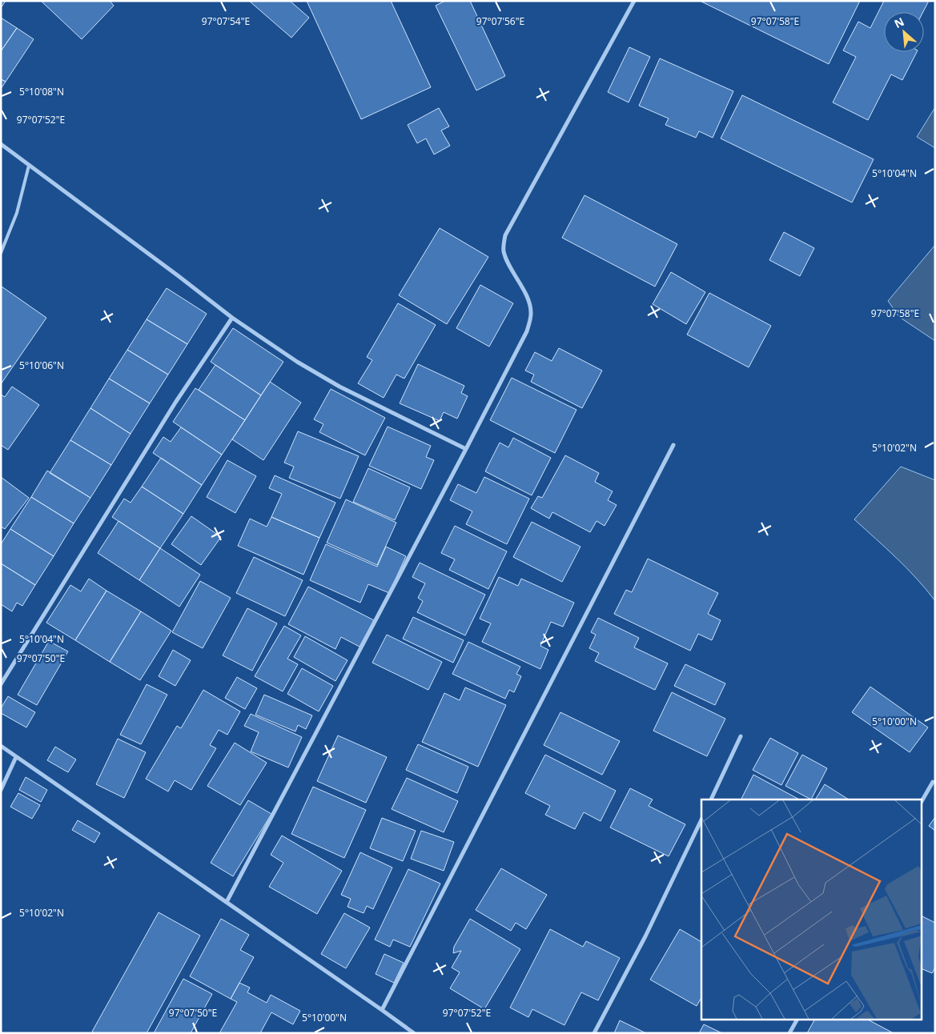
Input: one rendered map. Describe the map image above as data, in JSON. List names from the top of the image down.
{
  "north": "top left",
  "coordinates": [
    "97°07'54\"E",
    "97°07'56\"E",
    "97°07'58\"E",
    "5°10'08\"N",
    "97°07'52\"E",
    "5°10'04\"N",
    "5°10'06\"N",
    "5°10'02\"N",
    "97°07'50\"E",
    "5°10'00\"N"
  ]
}
